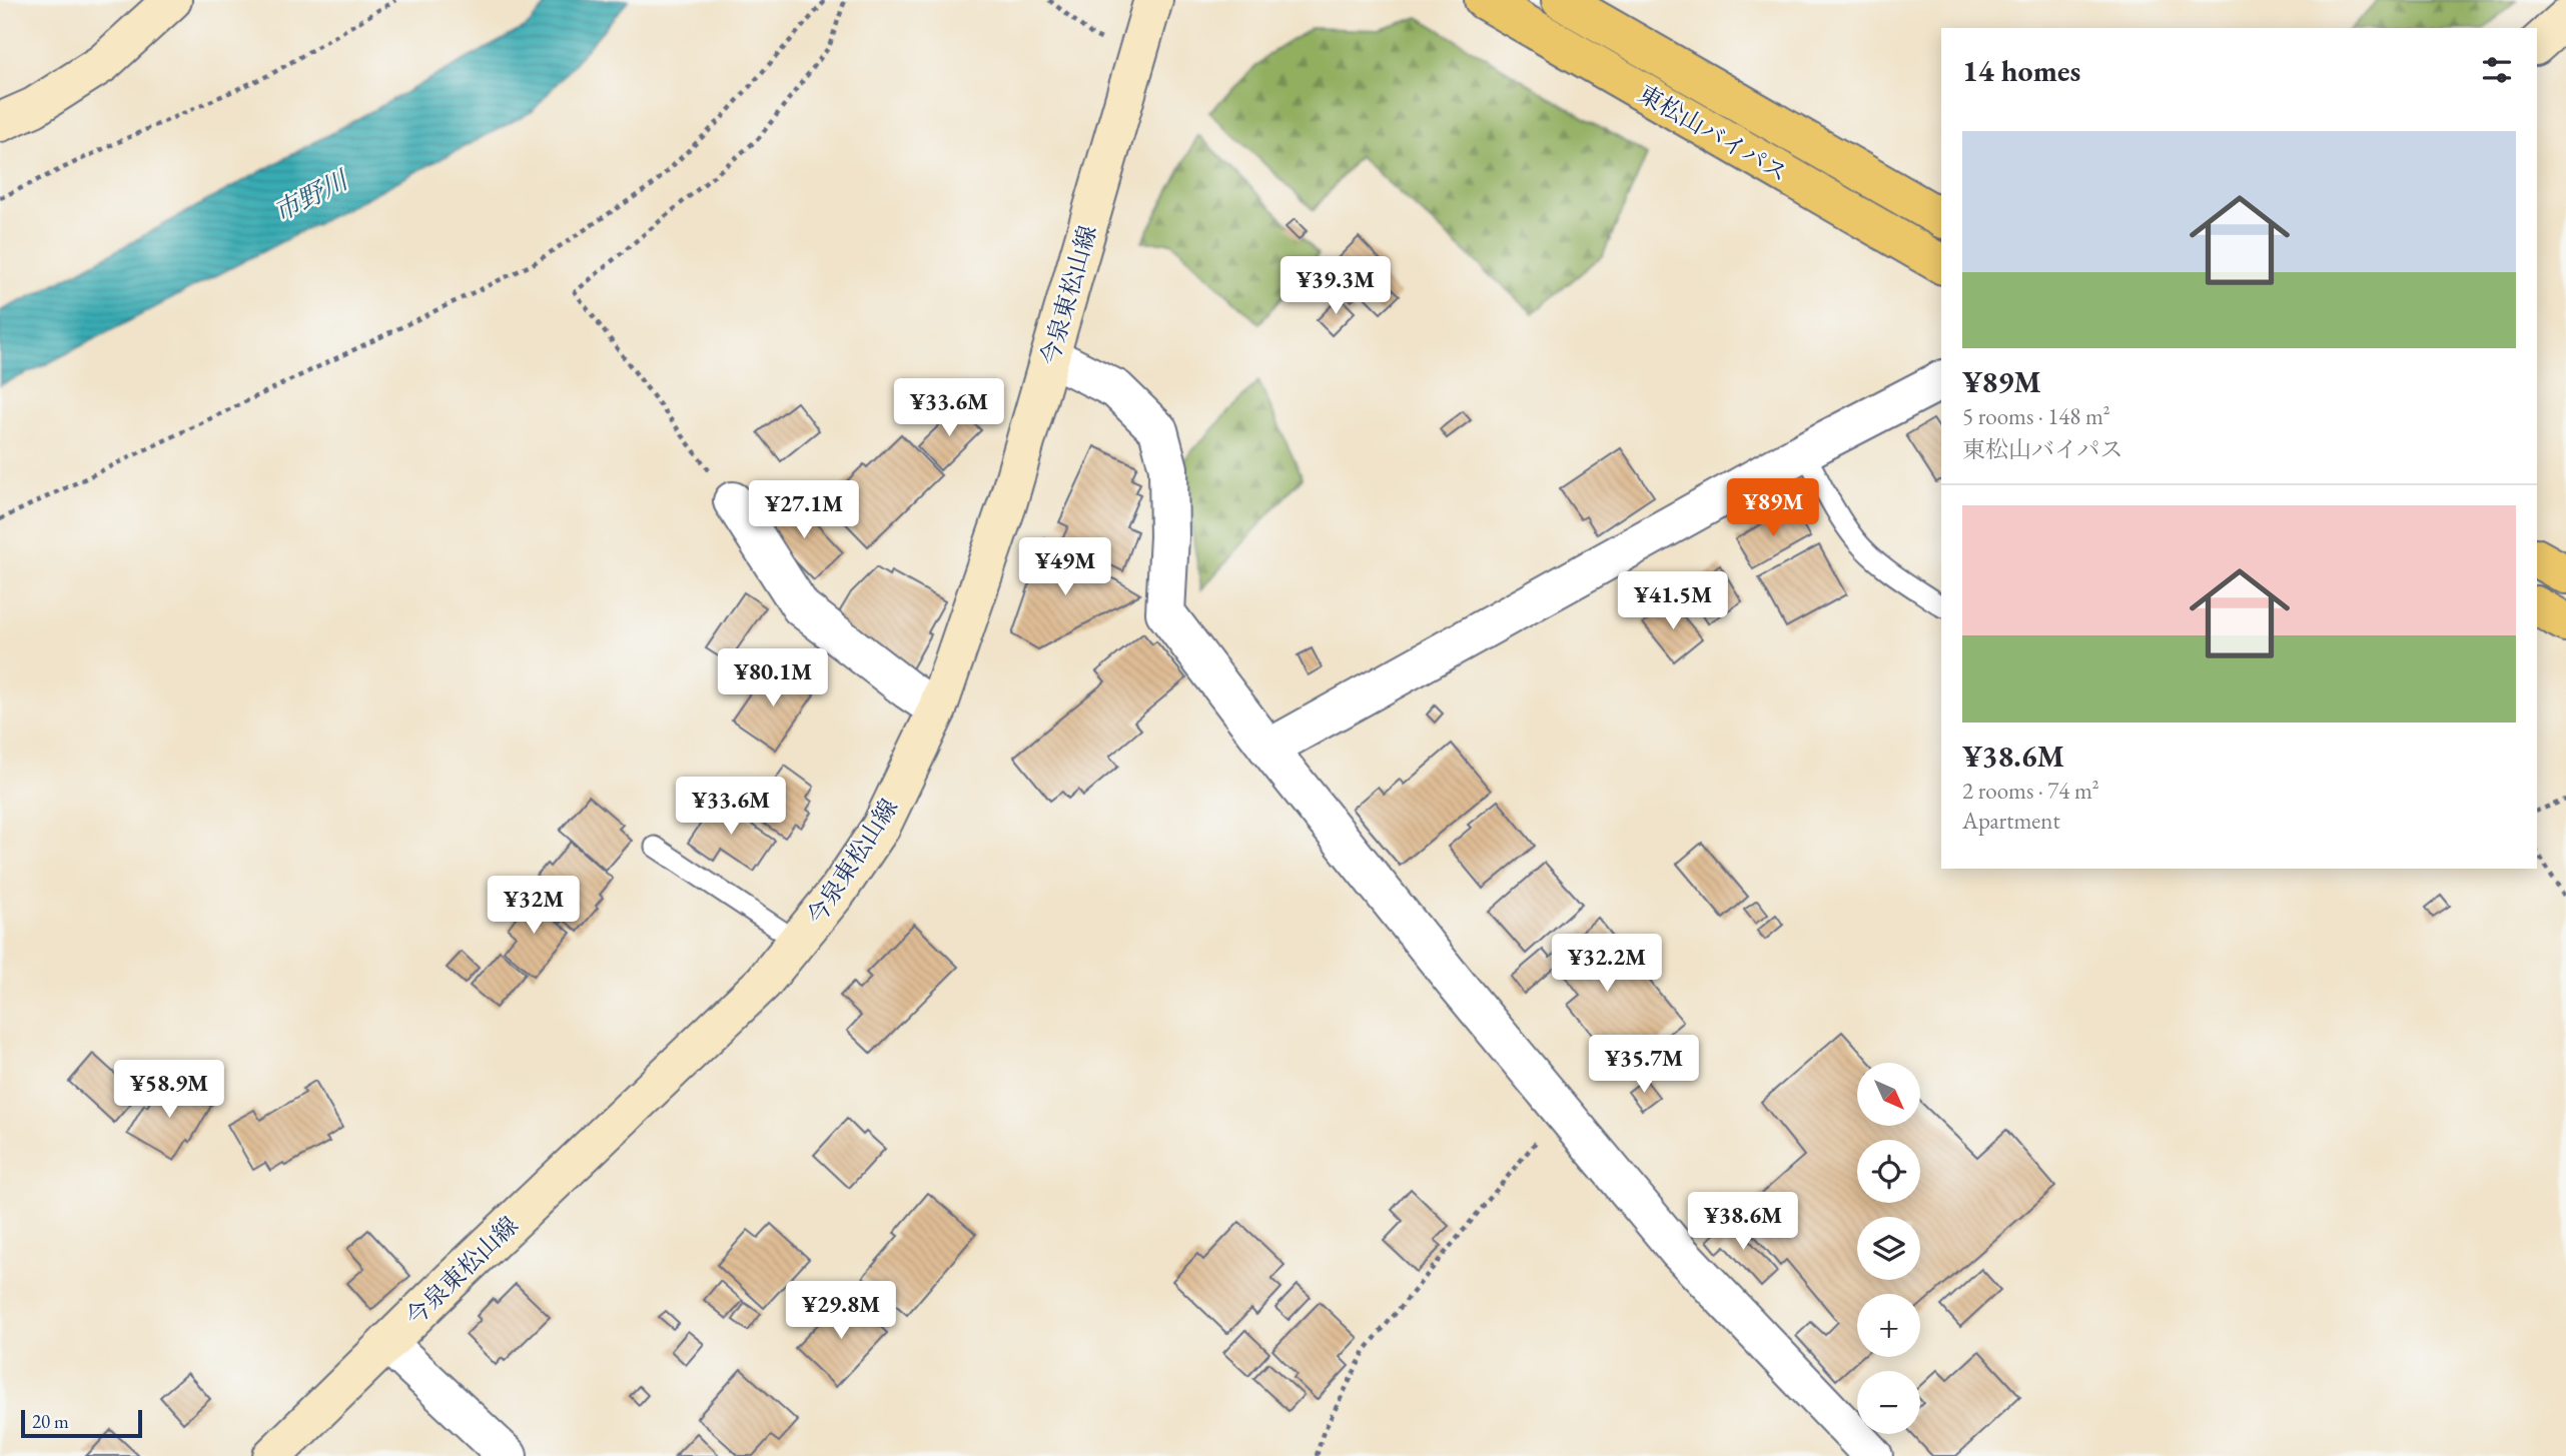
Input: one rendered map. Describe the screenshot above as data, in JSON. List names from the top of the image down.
{
  "streets": {
    "highway": ["東松山バイパス"],
    "main road": ["今泉東松山線"]
  },
  "water": ["市野川"],
  "scale_bar": "20 m",
  "north": "bottom right",
  "page": {
    "heading": "14 homes",
    "list": [
      {
        "name": "¥89M",
        "note": "5 rooms · 148 m² · 東松山バイパス"
      },
      {
        "name": "¥38.6M",
        "note": "2 rooms · 74 m² · Apartment"
      }
    ],
    "price": [
      "¥39.3M",
      "¥33.6M",
      "¥89M",
      "¥27.1M",
      "¥49M",
      "¥41.5M",
      "¥80.1M",
      "¥33.6M",
      "¥32M",
      "¥32.2M",
      "¥35.7M",
      "¥58.9M",
      "¥38.6M",
      "¥29.8M"
    ],
    "map_buttons": ["+", "−"],
    "scale": "20 m"
  }
}
